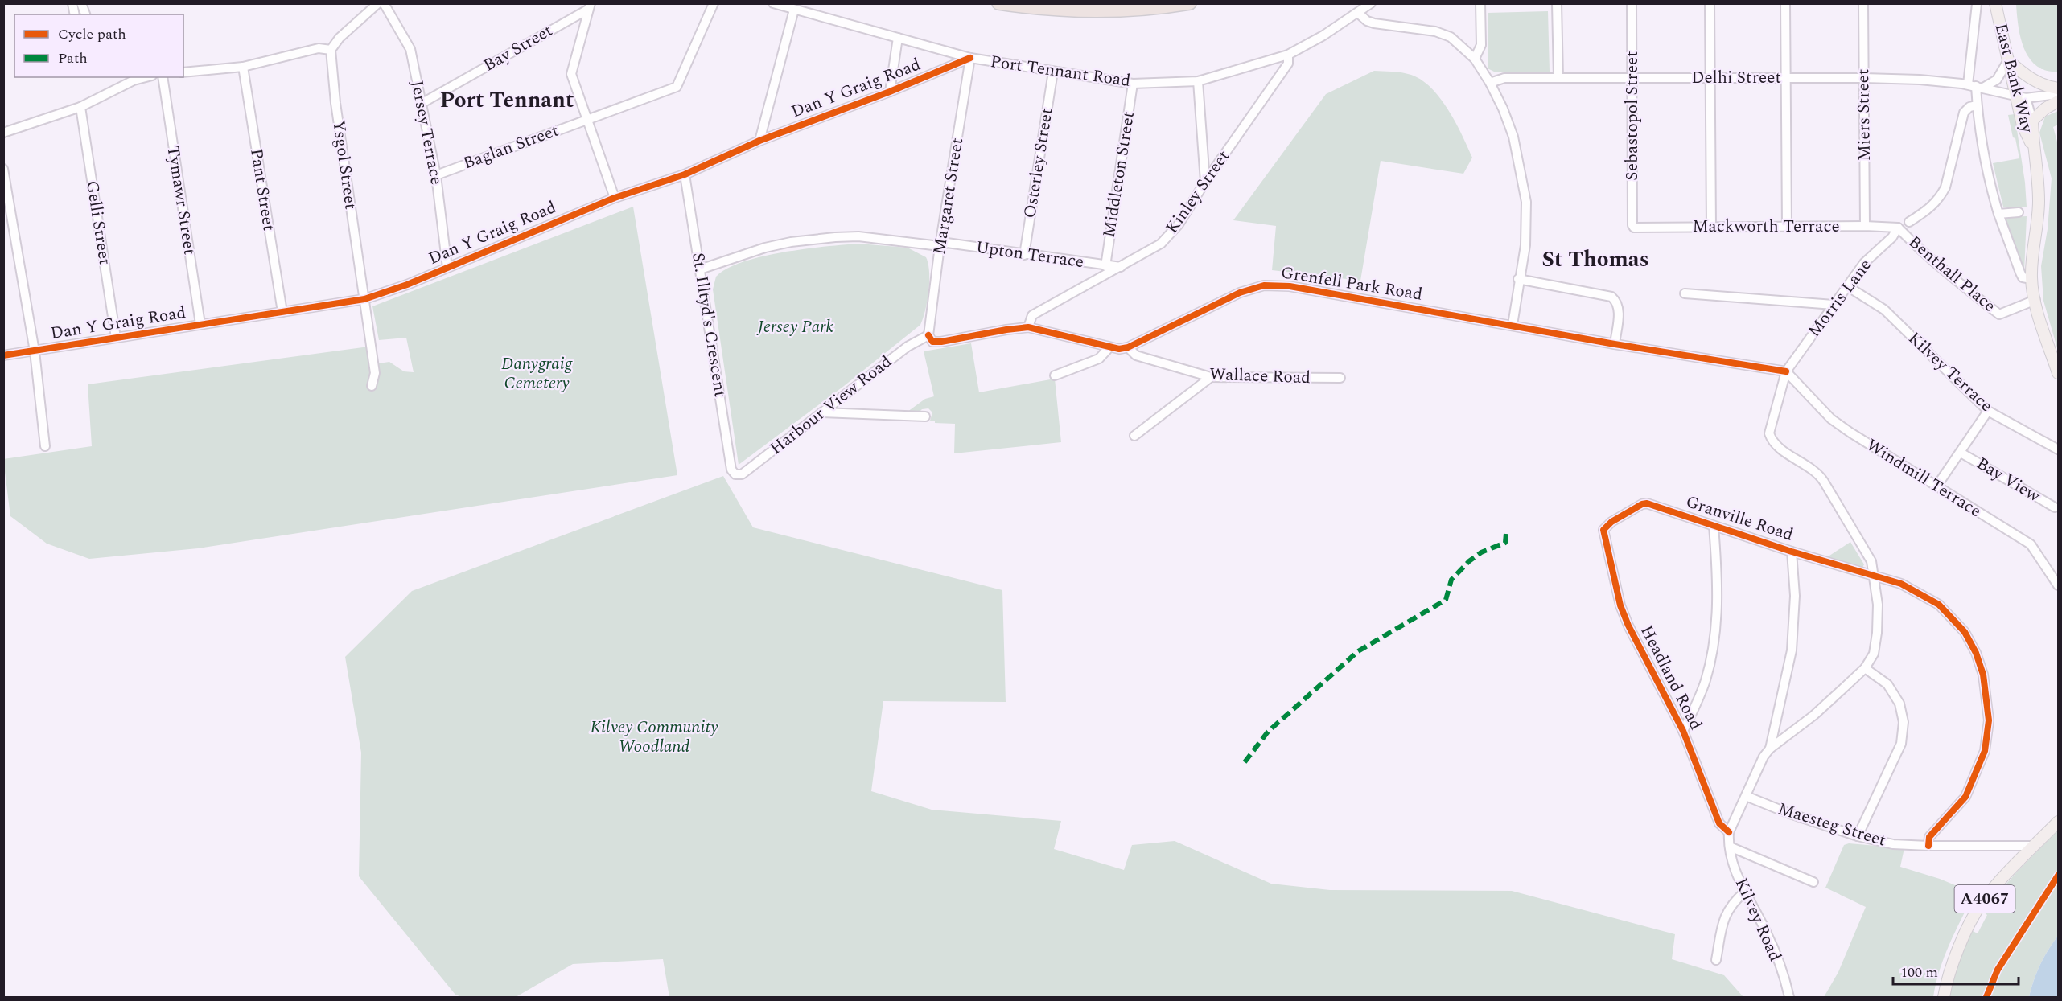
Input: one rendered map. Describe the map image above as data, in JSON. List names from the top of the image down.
{
  "streets": {
    "main road": ["East Bank Way", "A4067"],
    "street": [
      "Bay Street",
      "Port Tennant Road",
      "Delhi Street",
      "Dan Y Graig Road",
      "Miers Street",
      "Sebastopol Street",
      "Jersey Terrace",
      "Baglan Street",
      "Osterley Street",
      "Ysgol Street",
      "Middleton Street",
      "Pant Street",
      "Kinley Street",
      "Margaret Street",
      "Tymawr Street",
      "Gelli Street",
      "Mackworth Terrace",
      "Upton Terrace",
      "Benthall Place",
      "Grenfell Park Road",
      "Morris Lane",
      "St. Illtyd's Crescent",
      "Kilvey Terrace",
      "Wallace Road",
      "Harbour View Road",
      "Windmill Terrace",
      "Bay View",
      "Granville Road",
      "Headland Road",
      "Maesteg Street",
      "Kilvey Road"
    ]
  },
  "crossings": [
    ["Bay Street", "Jersey Terrace"],
    ["Port Tennant Road", "Dan Y Graig Road"],
    ["Port Tennant Road", "Osterley Street"],
    ["Port Tennant Road", "Middleton Street"],
    ["Port Tennant Road", "Kinley Street"],
    ["Port Tennant Road", "Margaret Street"],
    ["Delhi Street", "East Bank Way"],
    ["Delhi Street", "Miers Street"],
    ["Delhi Street", "Sebastopol Street"],
    ["East Bank Way", "Benthall Place"],
    ["Dan Y Graig Road", "Jersey Terrace"],
    ["Dan Y Graig Road", "Ysgol Street"],
    ["Dan Y Graig Road", "Pant Street"],
    ["Dan Y Graig Road", "Margaret Street"],
    ["Dan Y Graig Road", "Tymawr Street"],
    ["Dan Y Graig Road", "Gelli Street"],
    ["Dan Y Graig Road", "St. Illtyd's Crescent"],
    ["Miers Street", "Mackworth Terrace"],
    ["Sebastopol Street", "Mackworth Terrace"],
    ["Jersey Terrace", "Baglan Street"],
    ["Osterley Street", "Upton Terrace"],
    ["Middleton Street", "Upton Terrace"],
    ["Kinley Street", "Upton Terrace"],
    ["Kinley Street", "Grenfell Park Road"],
    ["Margaret Street", "Upton Terrace"],
    ["Margaret Street", "Grenfell Park Road"],
    ["Margaret Street", "Harbour View Road"],
    ["Mackworth Terrace", "Benthall Place"],
    ["Mackworth Terrace", "Morris Lane"],
    ["Upton Terrace", "St. Illtyd's Crescent"],
    ["Benthall Place", "Morris Lane"],
    ["Grenfell Park Road", "Morris Lane"],
    ["Grenfell Park Road", "Wallace Road"],
    ["Grenfell Park Road", "Harbour View Road"],
    ["Grenfell Park Road", "Windmill Terrace"],
    ["Morris Lane", "Kilvey Terrace"],
    ["Morris Lane", "Windmill Terrace"],
    ["St. Illtyd's Crescent", "Harbour View Road"],
    ["Granville Road", "Headland Road"],
    ["Granville Road", "Maesteg Street"],
    ["Maesteg Street", "A4067"]
  ],
  "districts": ["Port Tennant", "St Thomas"],
  "parks": ["Jersey Park", "Danygraig Cemetery", "Kilvey Community Woodland"],
  "legend": ["Cycle path", "Path"],
  "scale_bar": "100 m"
}
